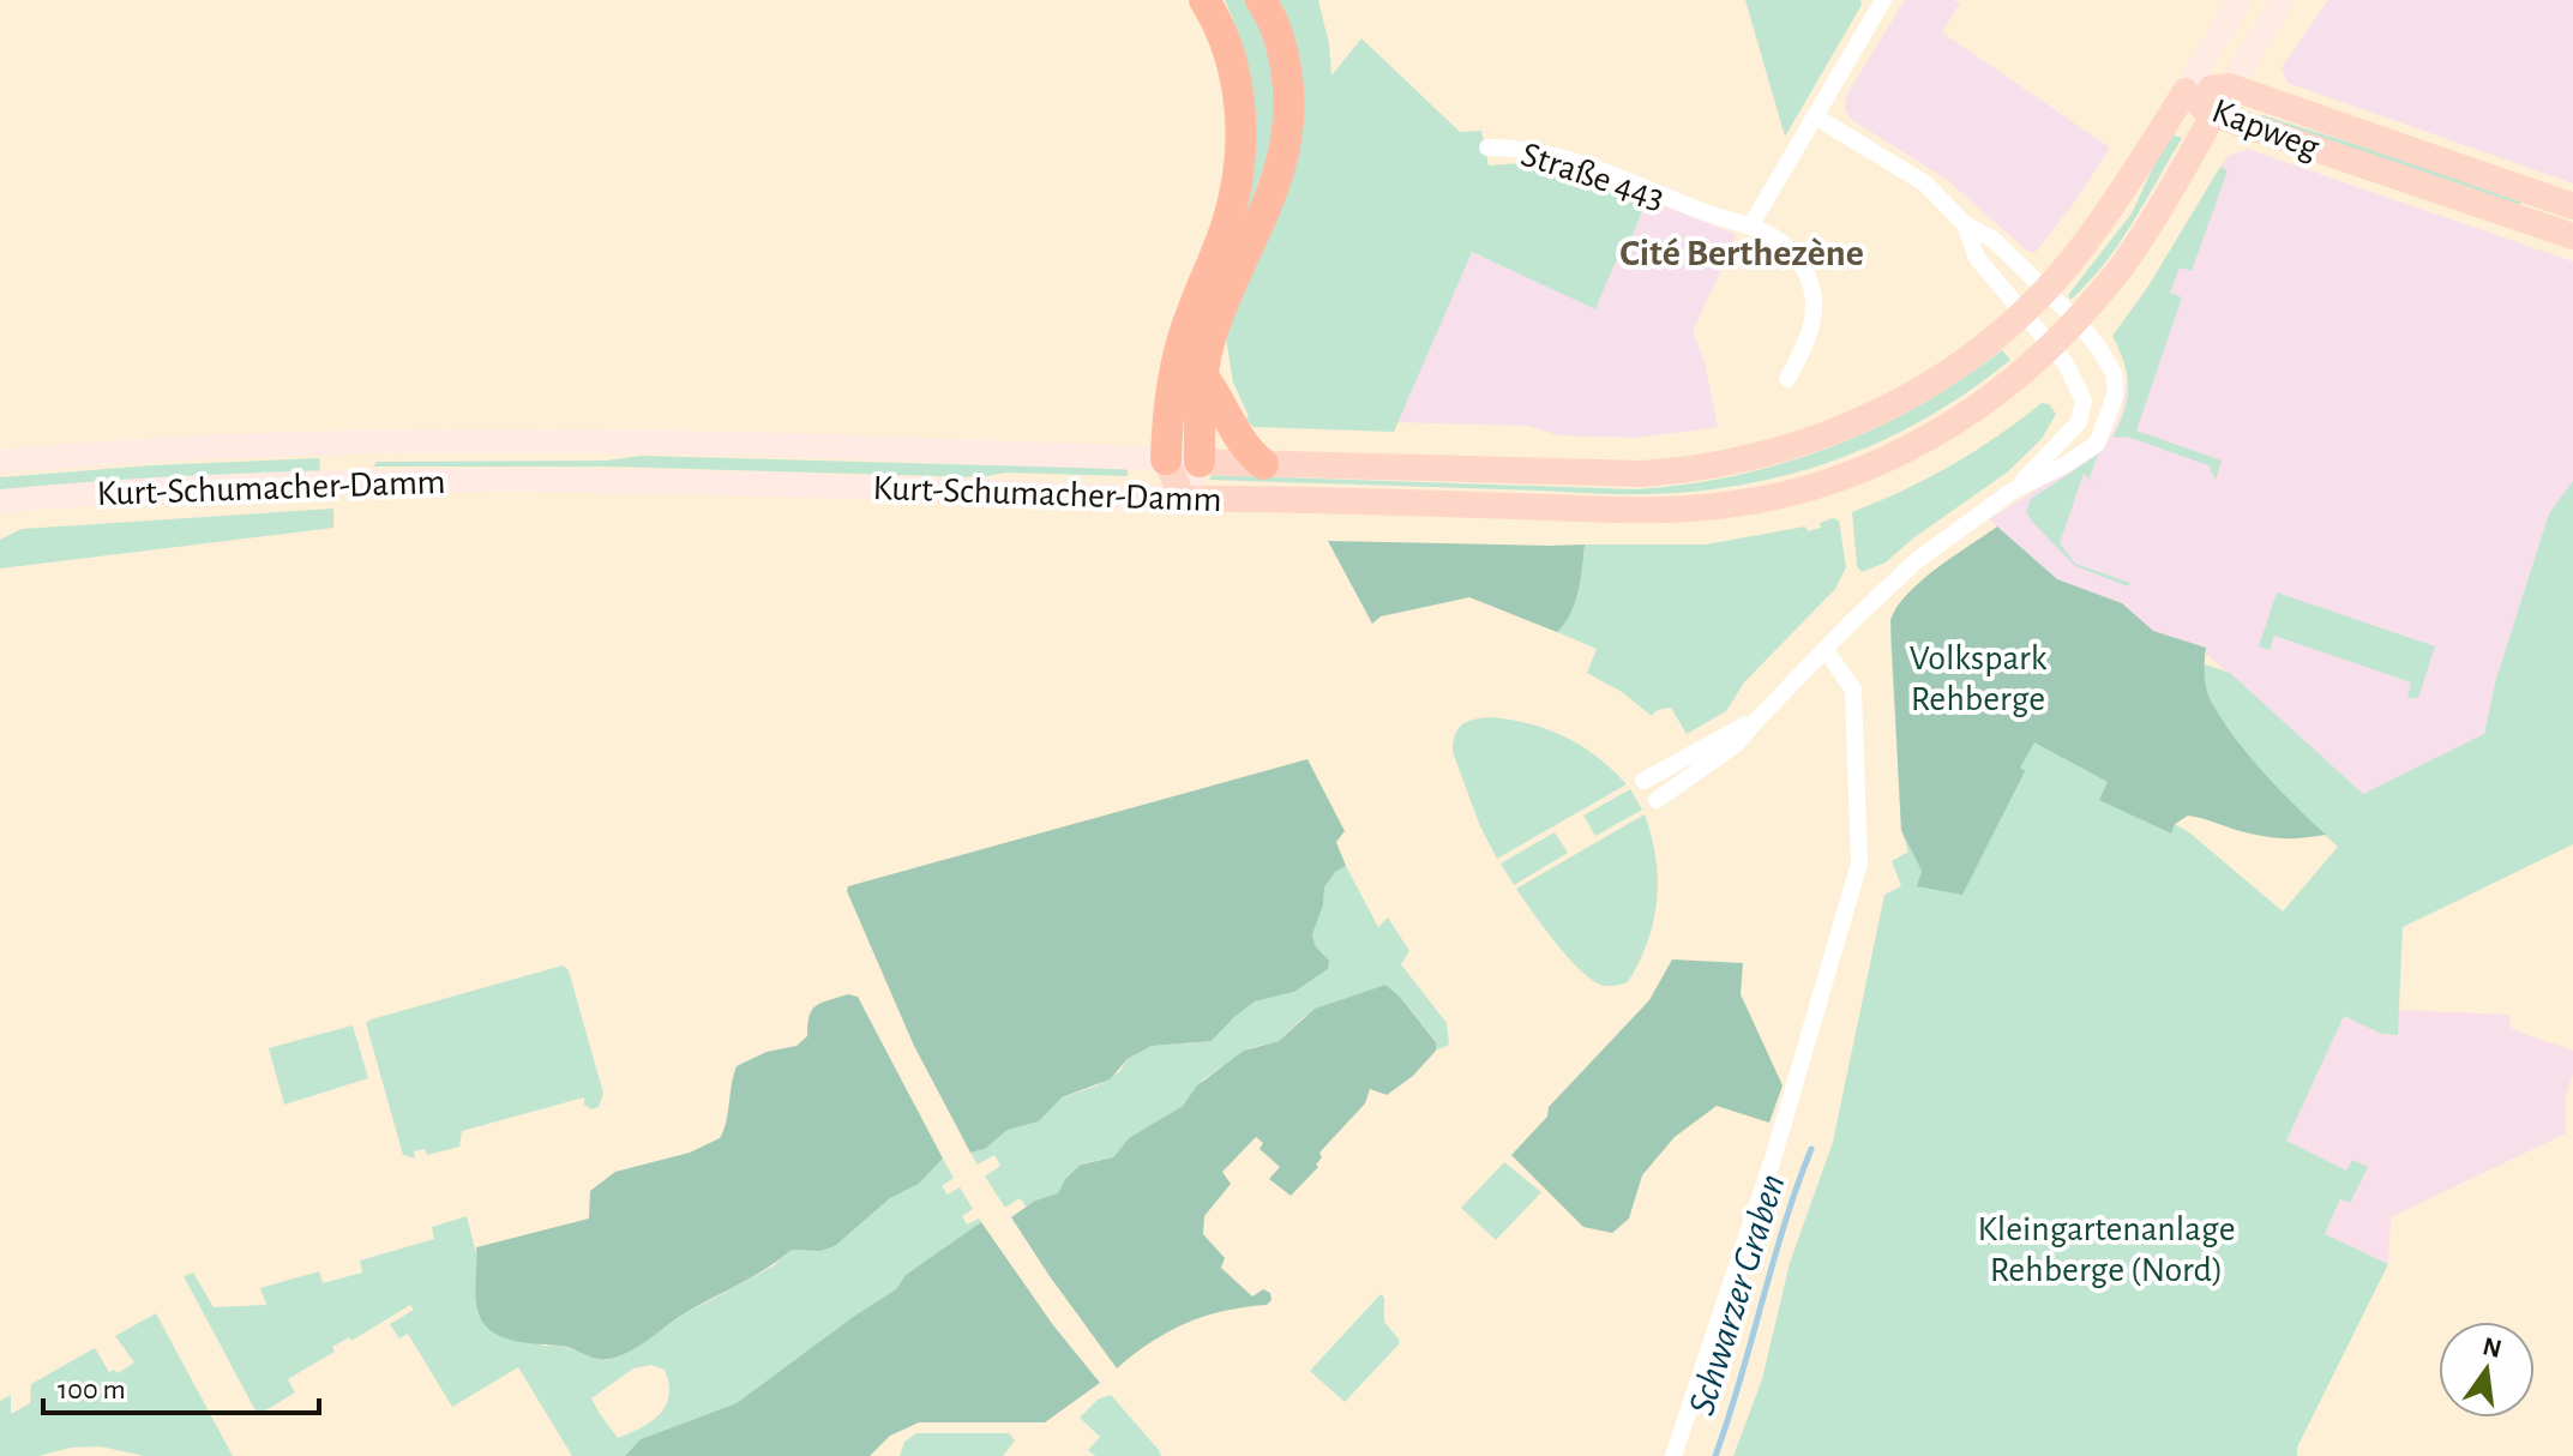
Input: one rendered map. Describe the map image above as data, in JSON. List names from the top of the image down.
{
  "streets": {
    "main road": ["Kapweg", "Kurt-Schumacher-Damm"],
    "street": ["Straße 443"]
  },
  "crossings": [
    ["Kapweg", "Kurt-Schumacher-Damm"]
  ],
  "districts": ["Cité Berthezène"],
  "water": ["Schwarzer Graben"],
  "parks": ["Volkspark Rehberge", "Kleingartenanlage Rehberge (Nord)"],
  "scale_bar": "100 m",
  "north": "top"
}
